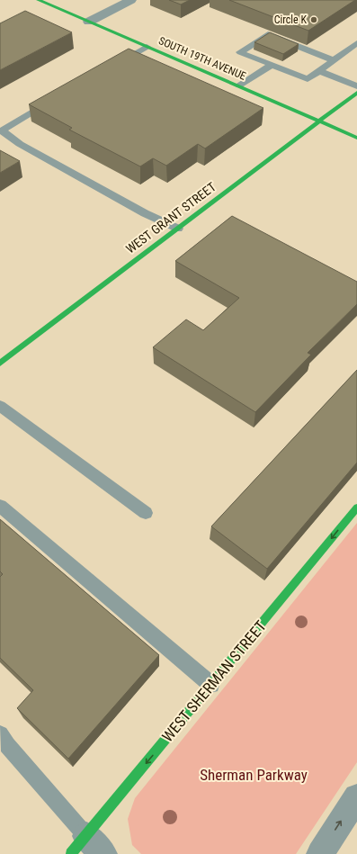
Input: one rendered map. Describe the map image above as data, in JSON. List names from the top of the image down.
{
  "streets": {
    "main road": ["SOUTH 19TH AVENUE", "WEST GRANT STREET", "WEST SHERMAN STREET"]
  },
  "crossings": [
    ["SOUTH 19TH AVENUE", "WEST GRANT STREET"]
  ],
  "one_way": ["WEST SHERMAN STREET"],
  "parks": ["Sherman Parkway"],
  "places": ["Circle K"]
}
